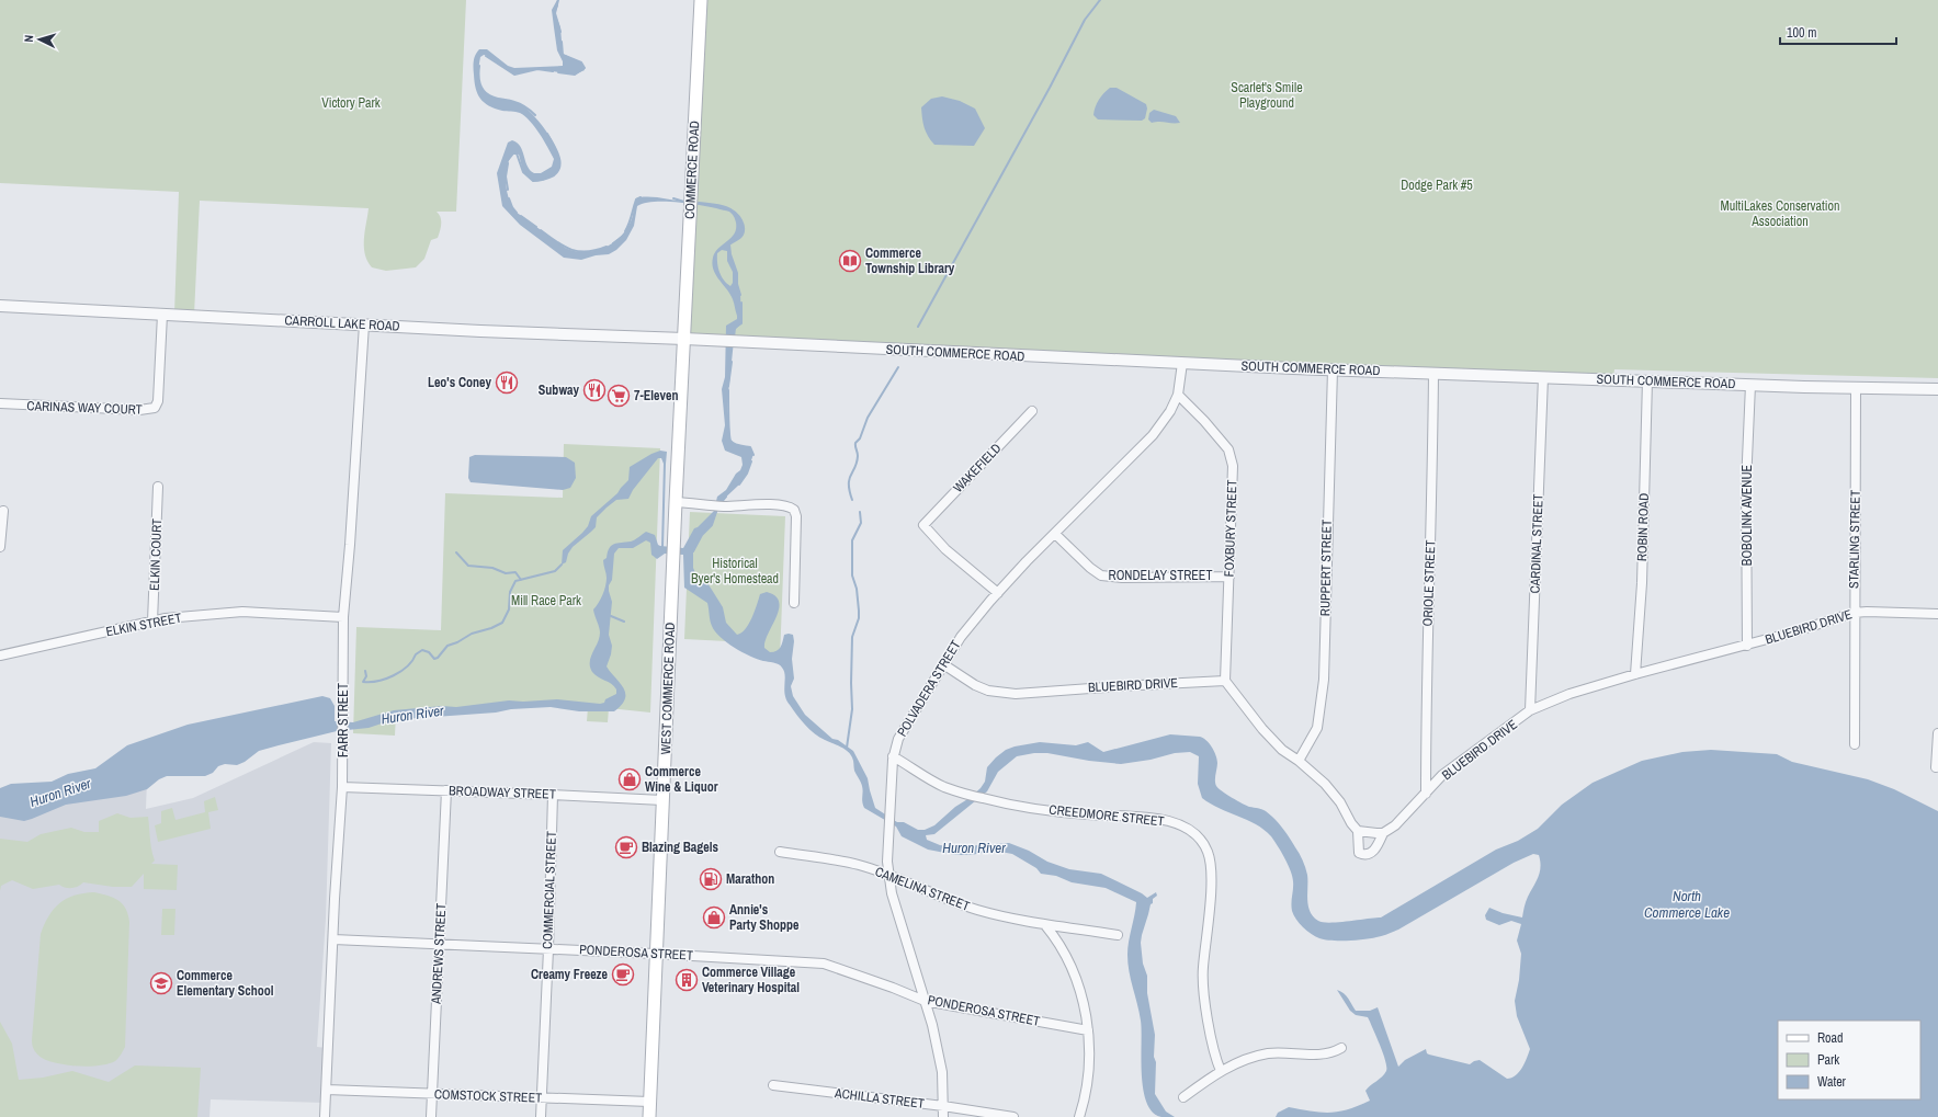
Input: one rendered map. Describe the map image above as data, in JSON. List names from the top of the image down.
{
  "streets": {
    "main road": ["COMMERCE ROAD", "WEST COMMERCE ROAD"],
    "street": [
      "CARROLL LAKE ROAD",
      "SOUTH COMMERCE ROAD",
      "CARINAS WAY COURT",
      "WAKEFIELD",
      "BOBOLINK AVENUE",
      "ROBIN ROAD",
      "FOXBURY STREET",
      "STARLING STREET",
      "CARDINAL STREET",
      "ELKIN COURT",
      "RUPPERT STREET",
      "RONDELAY STREET",
      "ORIOLE STREET",
      "ELKIN STREET",
      "BLUEBIRD DRIVE",
      "POLVADERA STREET",
      "FARR STREET",
      "BROADWAY STREET",
      "CREEDMORE STREET",
      "CAMELINA STREET",
      "COMMERCIAL STREET",
      "PONDEROSA STREET",
      "ANDREWS STREET",
      "COMSTOCK STREET",
      "ACHILLA STREET"
    ]
  },
  "crossings": [
    ["COMMERCE ROAD", "CARROLL LAKE ROAD"],
    ["COMMERCE ROAD", "SOUTH COMMERCE ROAD"],
    ["COMMERCE ROAD", "WEST COMMERCE ROAD"],
    ["CARROLL LAKE ROAD", "SOUTH COMMERCE ROAD"],
    ["CARROLL LAKE ROAD", "CARINAS WAY COURT"],
    ["CARROLL LAKE ROAD", "WEST COMMERCE ROAD"],
    ["CARROLL LAKE ROAD", "FARR STREET"],
    ["SOUTH COMMERCE ROAD", "BOBOLINK AVENUE"],
    ["SOUTH COMMERCE ROAD", "ROBIN ROAD"],
    ["SOUTH COMMERCE ROAD", "STARLING STREET"],
    ["SOUTH COMMERCE ROAD", "CARDINAL STREET"],
    ["SOUTH COMMERCE ROAD", "RUPPERT STREET"],
    ["SOUTH COMMERCE ROAD", "ORIOLE STREET"],
    ["SOUTH COMMERCE ROAD", "WEST COMMERCE ROAD"],
    ["SOUTH COMMERCE ROAD", "POLVADERA STREET"],
    ["WAKEFIELD", "POLVADERA STREET"],
    ["BOBOLINK AVENUE", "BLUEBIRD DRIVE"],
    ["ROBIN ROAD", "BLUEBIRD DRIVE"],
    ["FOXBURY STREET", "RONDELAY STREET"],
    ["FOXBURY STREET", "BLUEBIRD DRIVE"],
    ["FOXBURY STREET", "POLVADERA STREET"],
    ["STARLING STREET", "BLUEBIRD DRIVE"],
    ["CARDINAL STREET", "BLUEBIRD DRIVE"],
    ["ELKIN COURT", "ELKIN STREET"],
    ["RONDELAY STREET", "POLVADERA STREET"],
    ["ORIOLE STREET", "BLUEBIRD DRIVE"],
    ["ELKIN STREET", "FARR STREET"],
    ["BLUEBIRD DRIVE", "POLVADERA STREET"],
    ["WEST COMMERCE ROAD", "BROADWAY STREET"],
    ["WEST COMMERCE ROAD", "PONDEROSA STREET"],
    ["WEST COMMERCE ROAD", "COMSTOCK STREET"],
    ["POLVADERA STREET", "CREEDMORE STREET"],
    ["POLVADERA STREET", "CAMELINA STREET"],
    ["POLVADERA STREET", "PONDEROSA STREET"],
    ["POLVADERA STREET", "ACHILLA STREET"],
    ["FARR STREET", "BROADWAY STREET"],
    ["FARR STREET", "PONDEROSA STREET"],
    ["FARR STREET", "COMSTOCK STREET"],
    ["BROADWAY STREET", "COMMERCIAL STREET"],
    ["BROADWAY STREET", "ANDREWS STREET"],
    ["COMMERCIAL STREET", "PONDEROSA STREET"],
    ["COMMERCIAL STREET", "COMSTOCK STREET"],
    ["PONDEROSA STREET", "ANDREWS STREET"],
    ["ANDREWS STREET", "COMSTOCK STREET"]
  ],
  "water": ["Huron River", "North Commerce Lake"],
  "parks": [
    "Scarlet's Smile Playground",
    "Victory Park",
    "Dodge Park #5",
    "MultiLakes Conservation Association",
    "Historical Byer's Homestead",
    "Mill Race Park"
  ],
  "places": {
    "library": ["Commerce Township Library"],
    "restaurant": ["Leo's Coney", "Subway"],
    "supermarket": ["7-Eleven"],
    "shop": ["Commerce Wine & Liquor", "Annie's Party Shoppe"],
    "cafe": ["Blazing Bagels", "Creamy Freeze"],
    "fuel station": ["Marathon"],
    "building": ["Commerce Village Veterinary Hospital"],
    "school or university": ["Commerce Elementary School"]
  },
  "legend": ["Road", "Park", "Water"],
  "scale_bar": "100 m",
  "north": "left"
}
